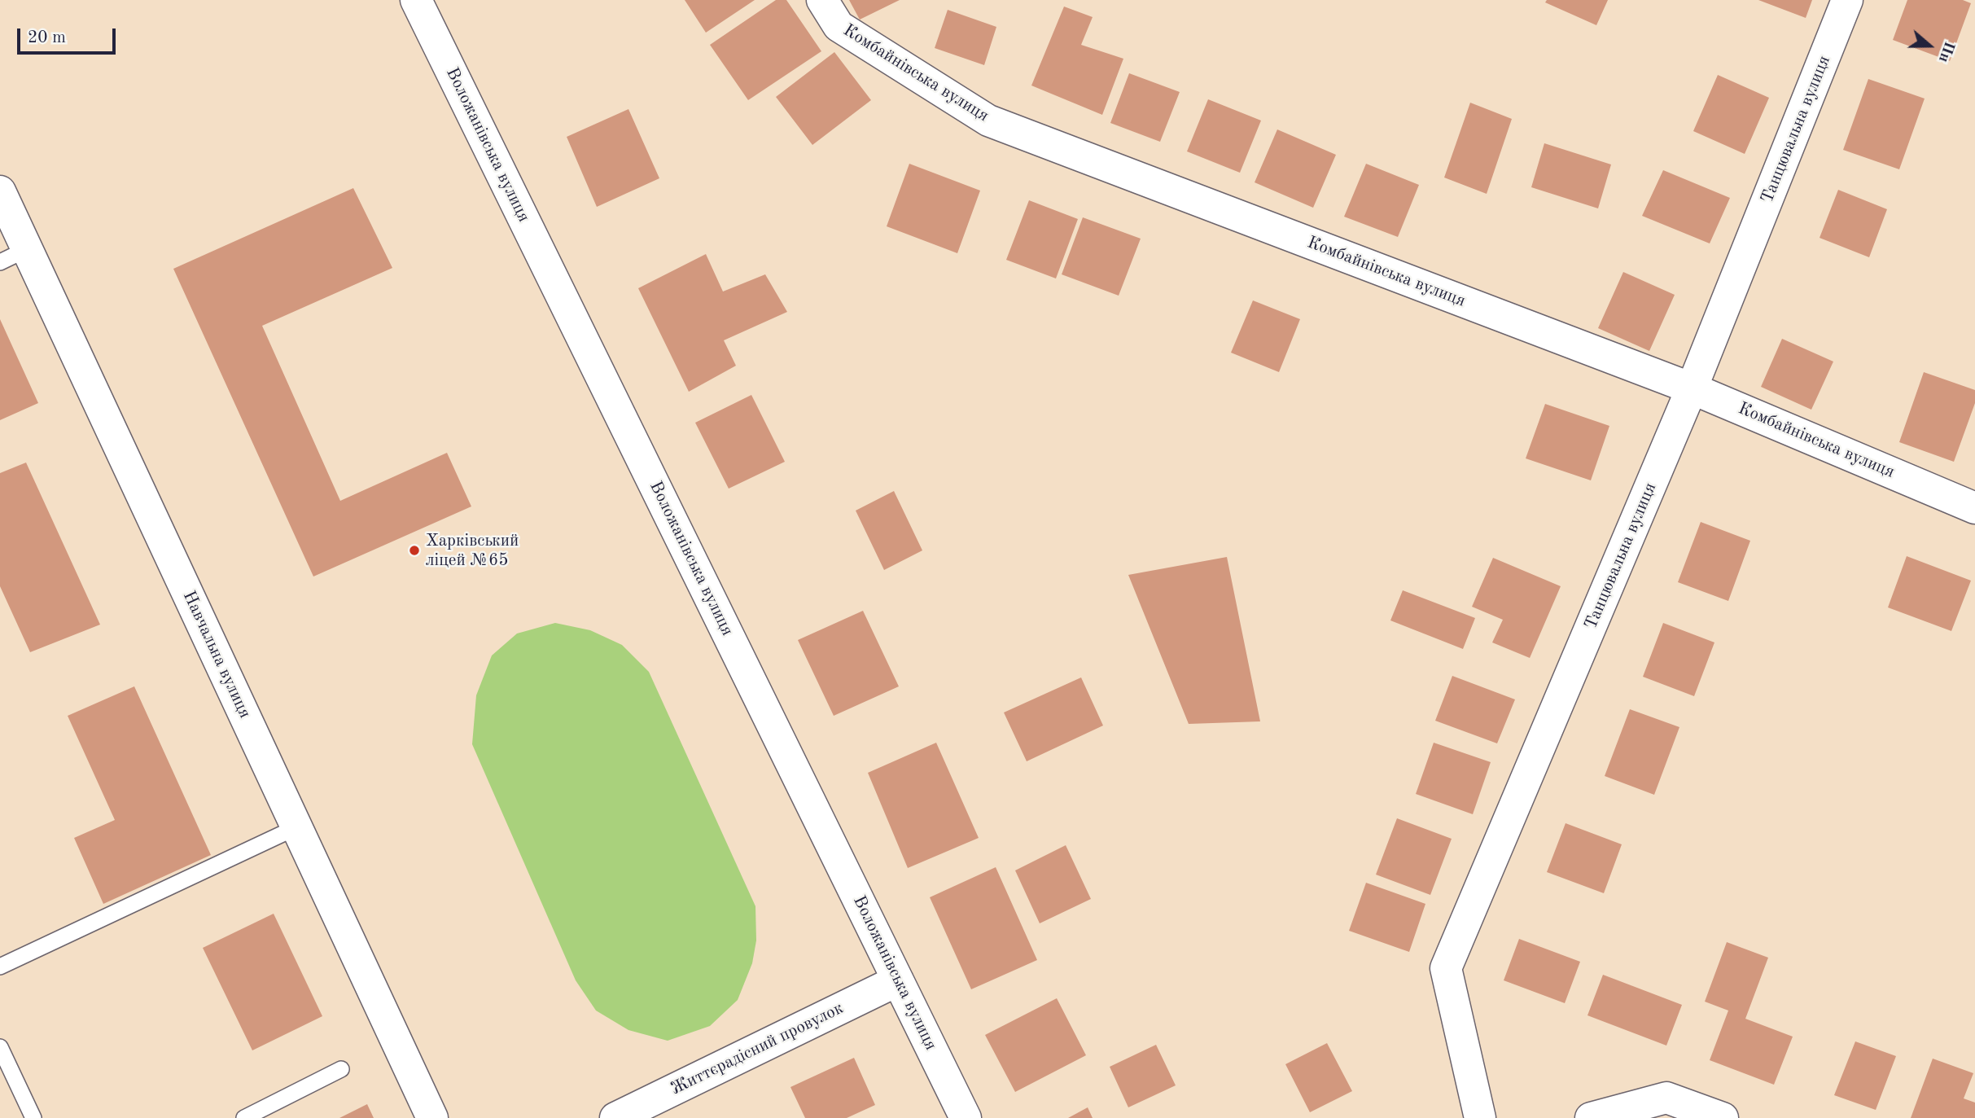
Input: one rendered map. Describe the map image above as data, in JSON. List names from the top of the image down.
{
  "streets": {
    "street": [
      "Комбайнівська вулиця",
      "Танцювальна вулиця",
      "Воложанівська вулиця",
      "Навчальна вулиця",
      "Життєрадісний провулок"
    ]
  },
  "crossings": [
    ["Комбайнівська вулиця", "Танцювальна вулиця"],
    ["Воложанівська вулиця", "Життєрадісний провулок"]
  ],
  "places": ["Харківський ліцей №65"],
  "scale_bar": "20 m",
  "north": "right"
}
